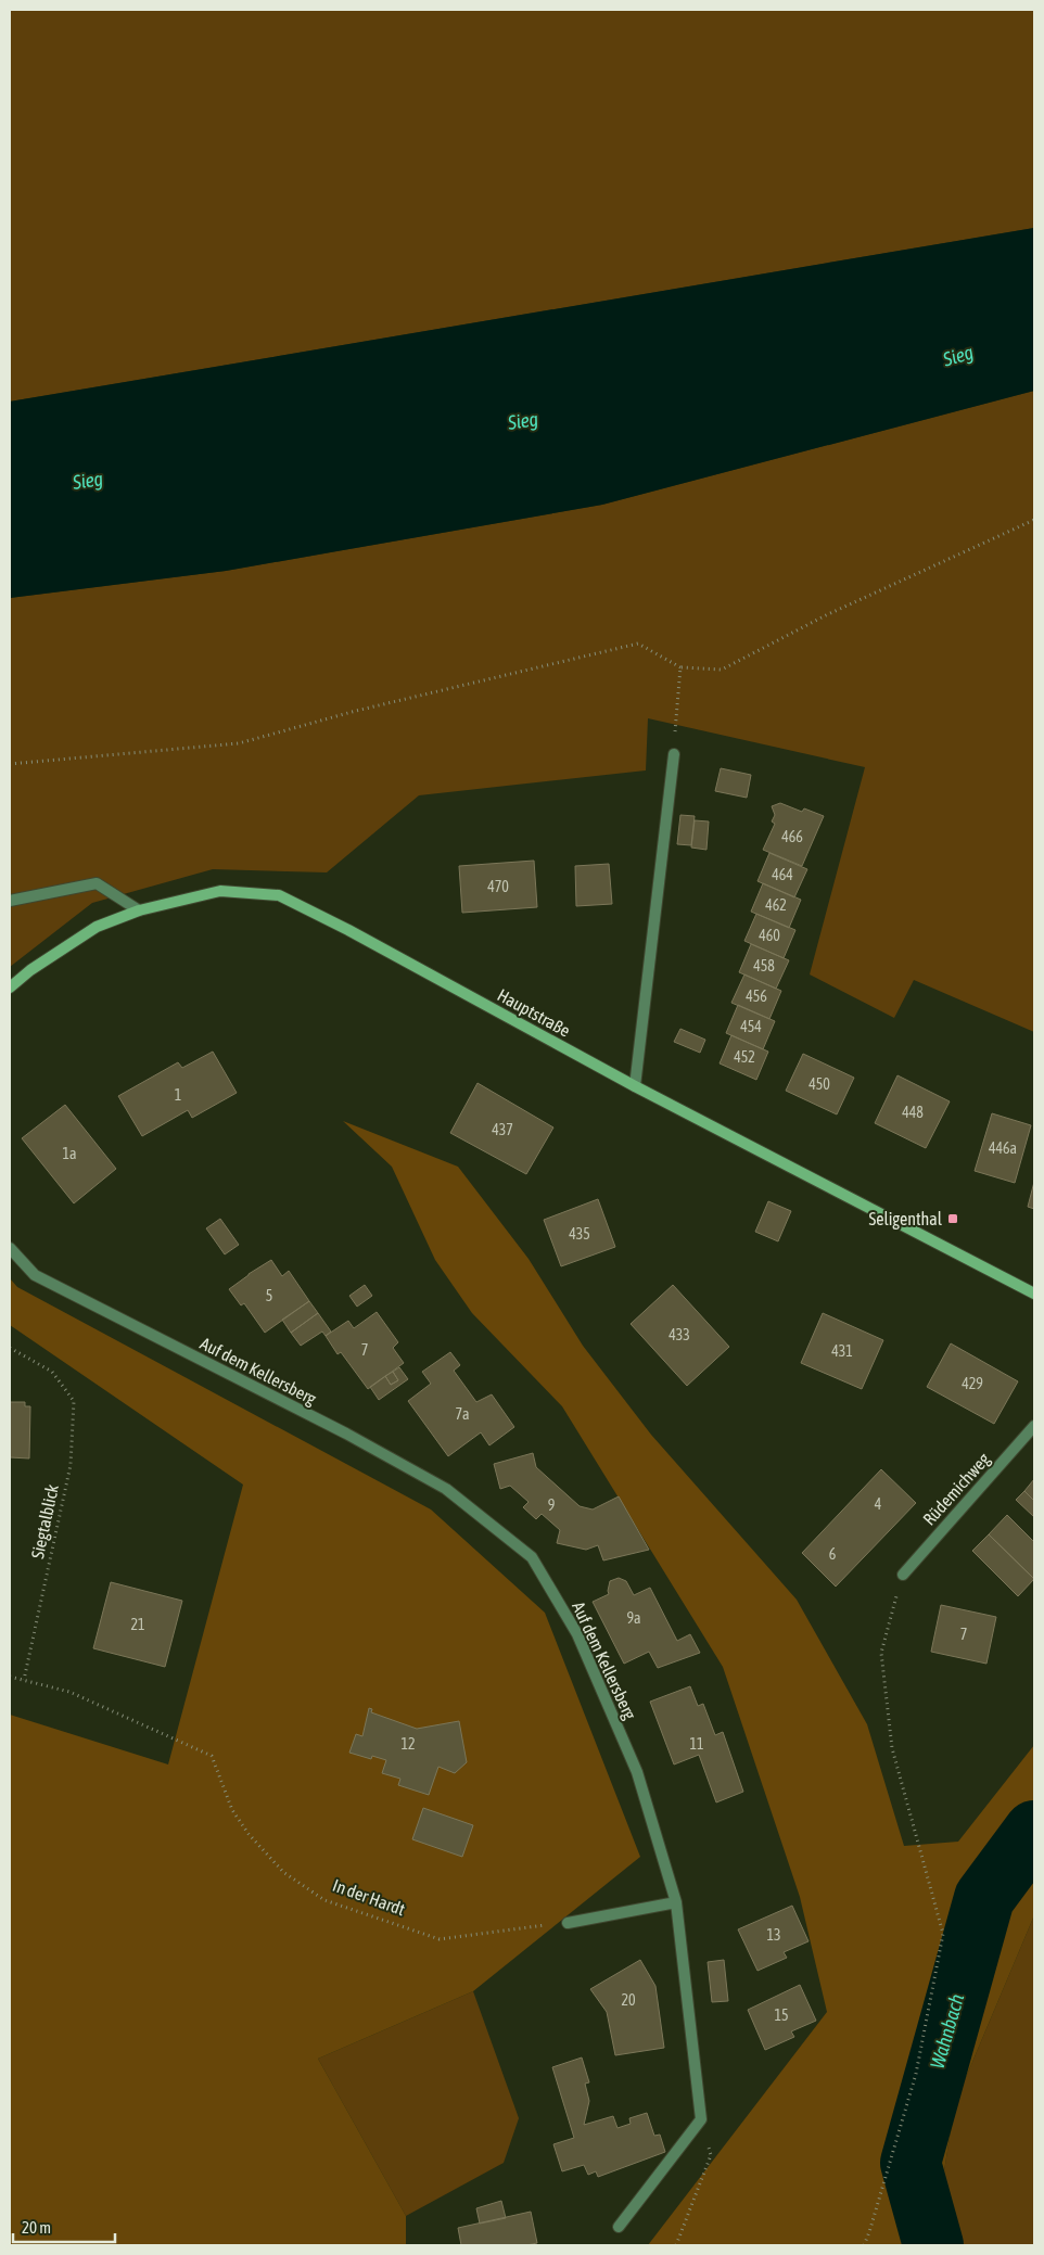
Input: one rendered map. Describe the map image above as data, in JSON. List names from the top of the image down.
{
  "streets": {
    "main road": ["Hauptstraße"],
    "street": ["Auf dem Kellersberg", "Rüdemichweg"],
    "path": ["Siegtalblick", "In der Hardt"]
  },
  "crossings": [
    ["Siegtalblick", "In der Hardt"]
  ],
  "water": ["Sieg", "Wahnbach"],
  "places": {
    "transit": ["Seligenthal"]
  },
  "house_numbers": [
    "466",
    "464",
    "470",
    "462",
    "460",
    "458",
    "456",
    "454",
    "452",
    "450",
    "1",
    "448",
    "437",
    "446a",
    "1a",
    "435",
    "5",
    "433",
    "7",
    "431",
    "429",
    "7a",
    "4",
    "9",
    "6",
    "9a",
    "21",
    "7",
    "12",
    "11",
    "13",
    "20",
    "15"
  ],
  "scale_bar": "20 m"
}
